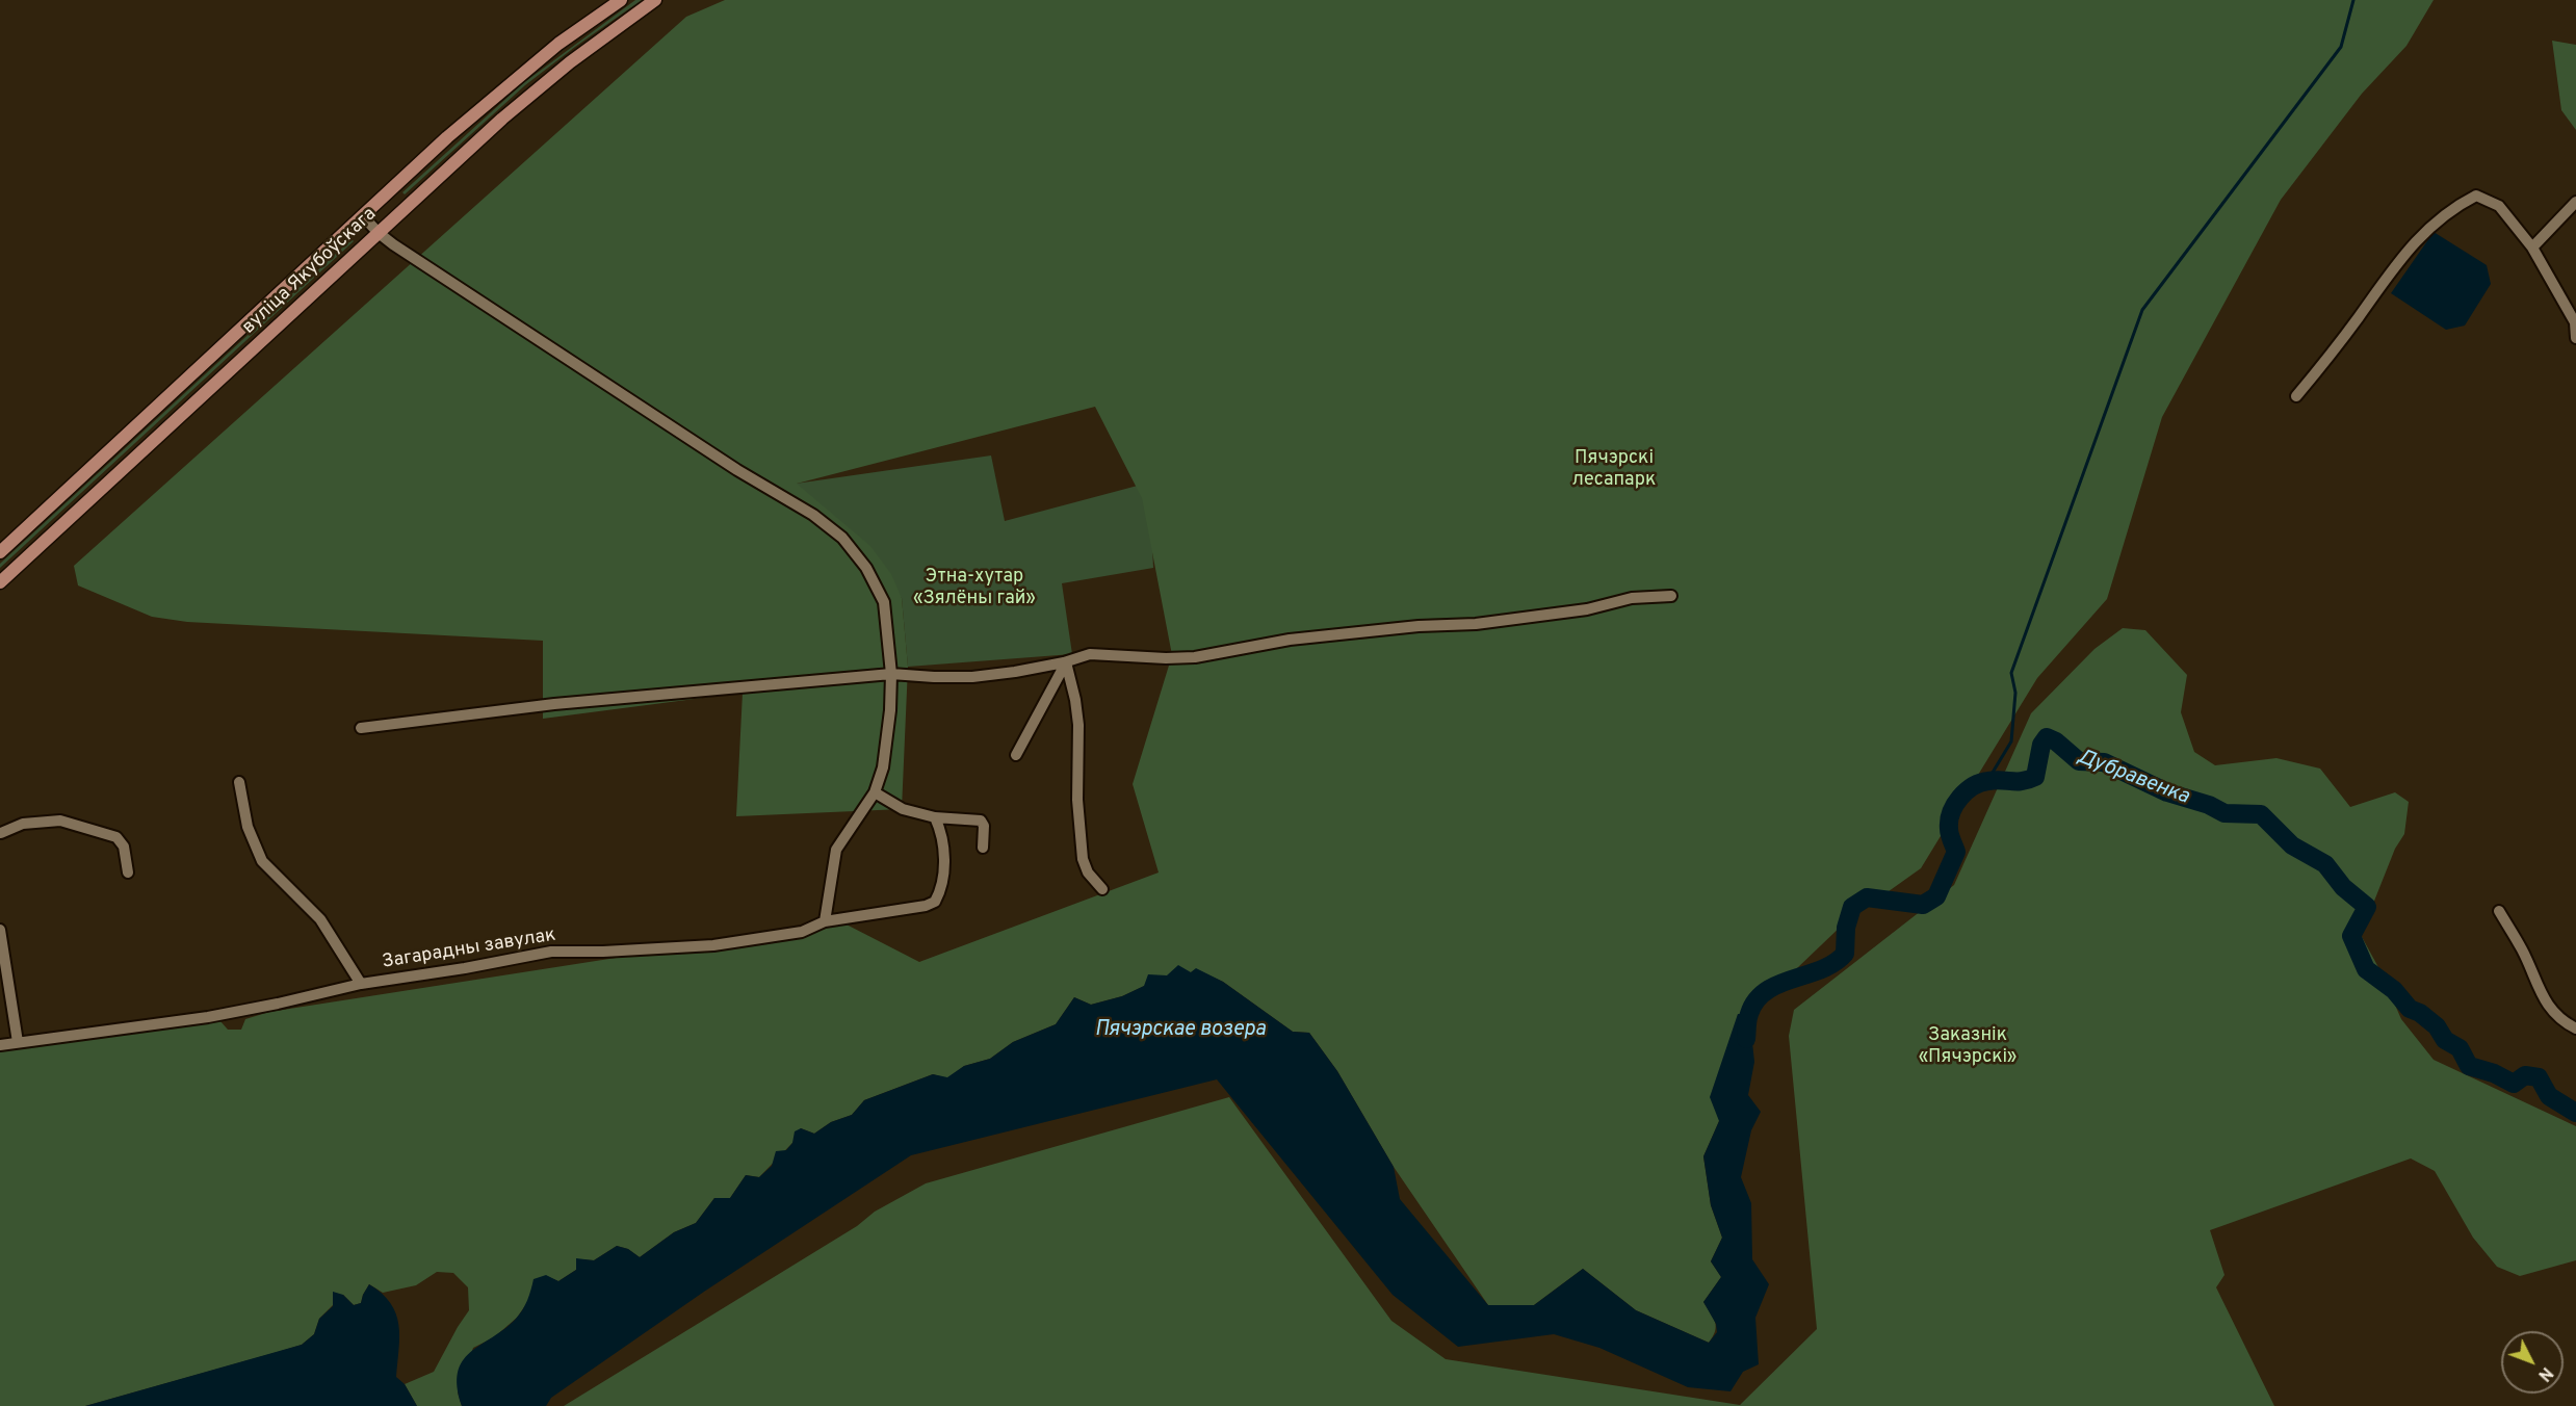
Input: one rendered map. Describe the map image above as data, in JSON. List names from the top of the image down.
{
  "streets": {
    "main road": ["вуліца Якубоўскага"],
    "street": ["Загарадны завулак"]
  },
  "water": ["Дубравенка", "Пячэрскае возера"],
  "parks": ["Пячэрскі лесапарк", "Этна-хутар «Зялёны гай»", "Заказнік «Пячэрскі»"],
  "north": "bottom right"
}
